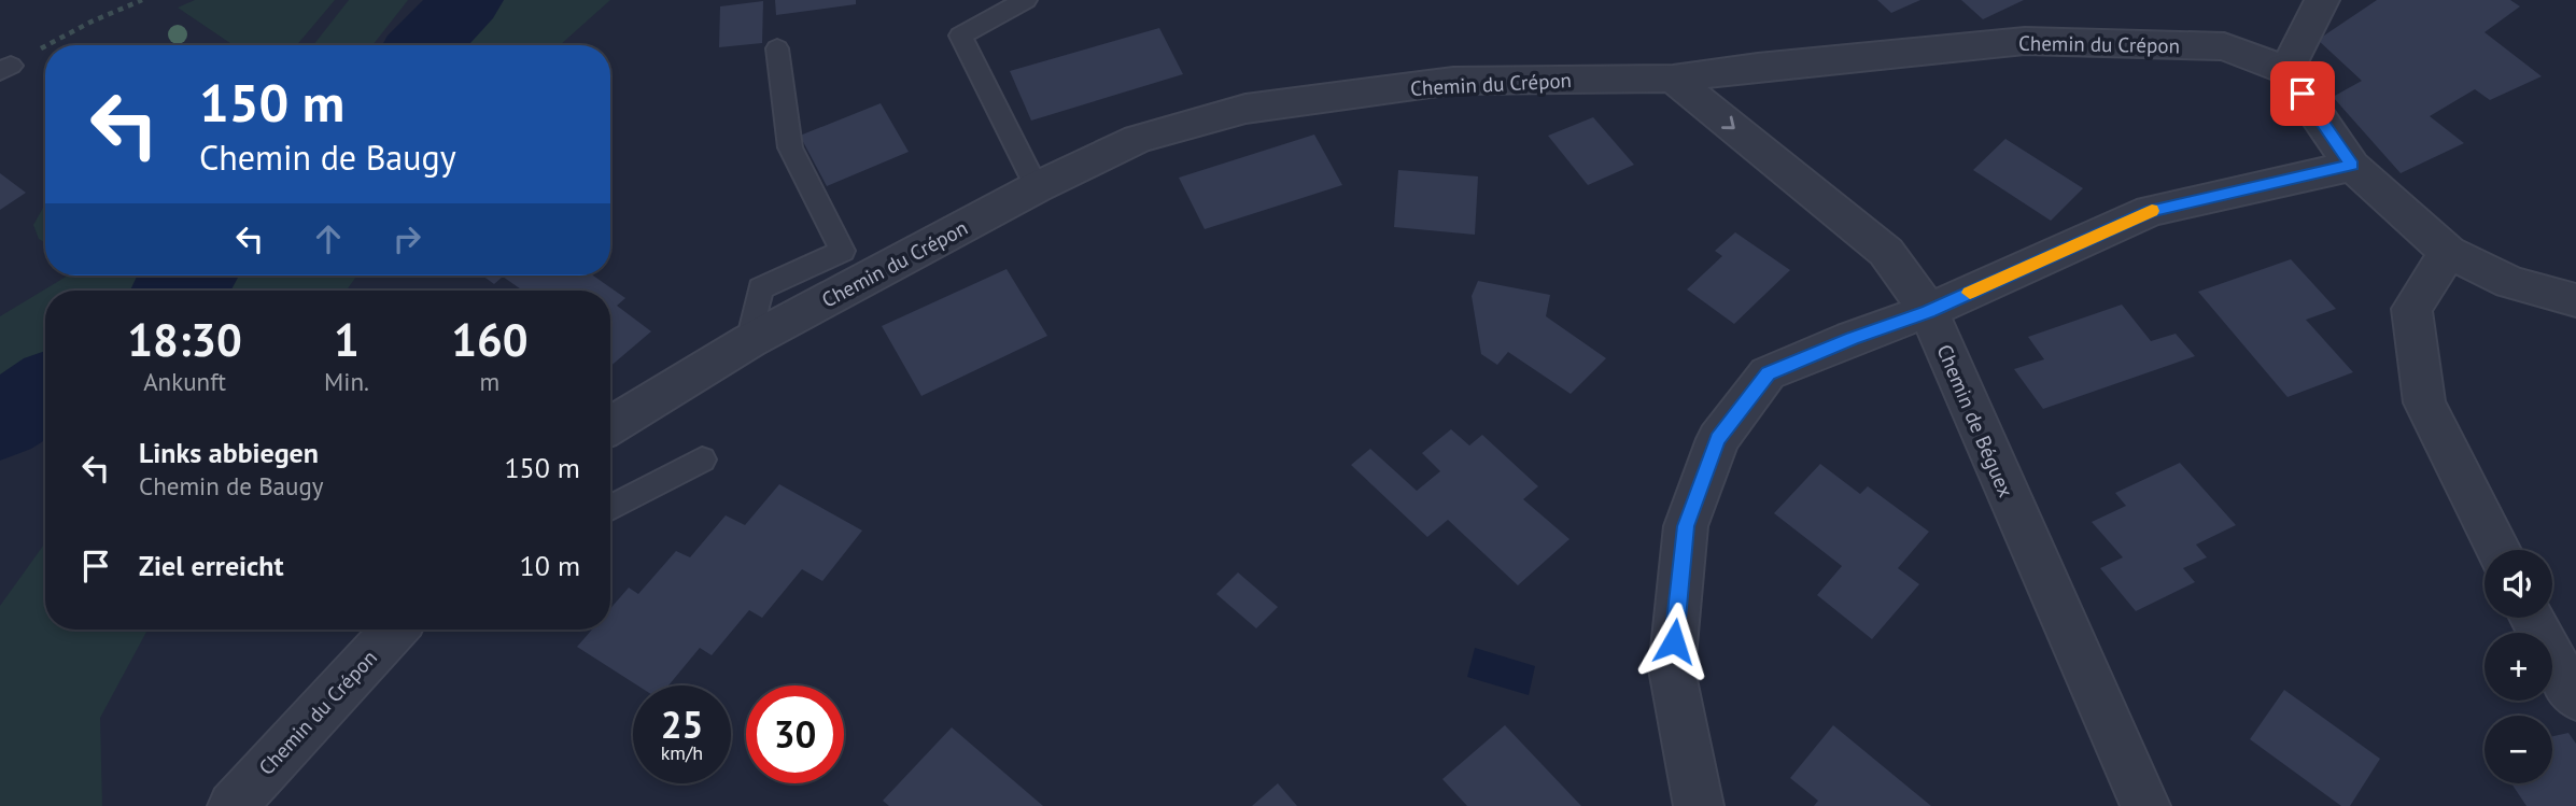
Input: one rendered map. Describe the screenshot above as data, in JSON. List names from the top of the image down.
{
  "streets": {
    "street": ["Chemin du Crépon", "Chemin de Béguex"]
  },
  "crossings": [
    ["Chemin du Crépon", "Chemin de Béguex"]
  ],
  "one_way": ["Chemin de Béguex"],
  "page": {
    "turn": ["150 m", "Chemin de Baugy"],
    "eta": [
      "18:30",
      "Ankunft",
      "1",
      "Min.",
      "160",
      "m"
    ],
    "list": [
      {
        "name": "Links abbiegen",
        "note": "Chemin de Baugy",
        "value": "150 m"
      },
      {
        "name": "Ziel erreicht",
        "value": "10 m"
      }
    ],
    "map_buttons": ["+", "−"],
    "speed": "25 km/h",
    "limit": "30"
  }
}
